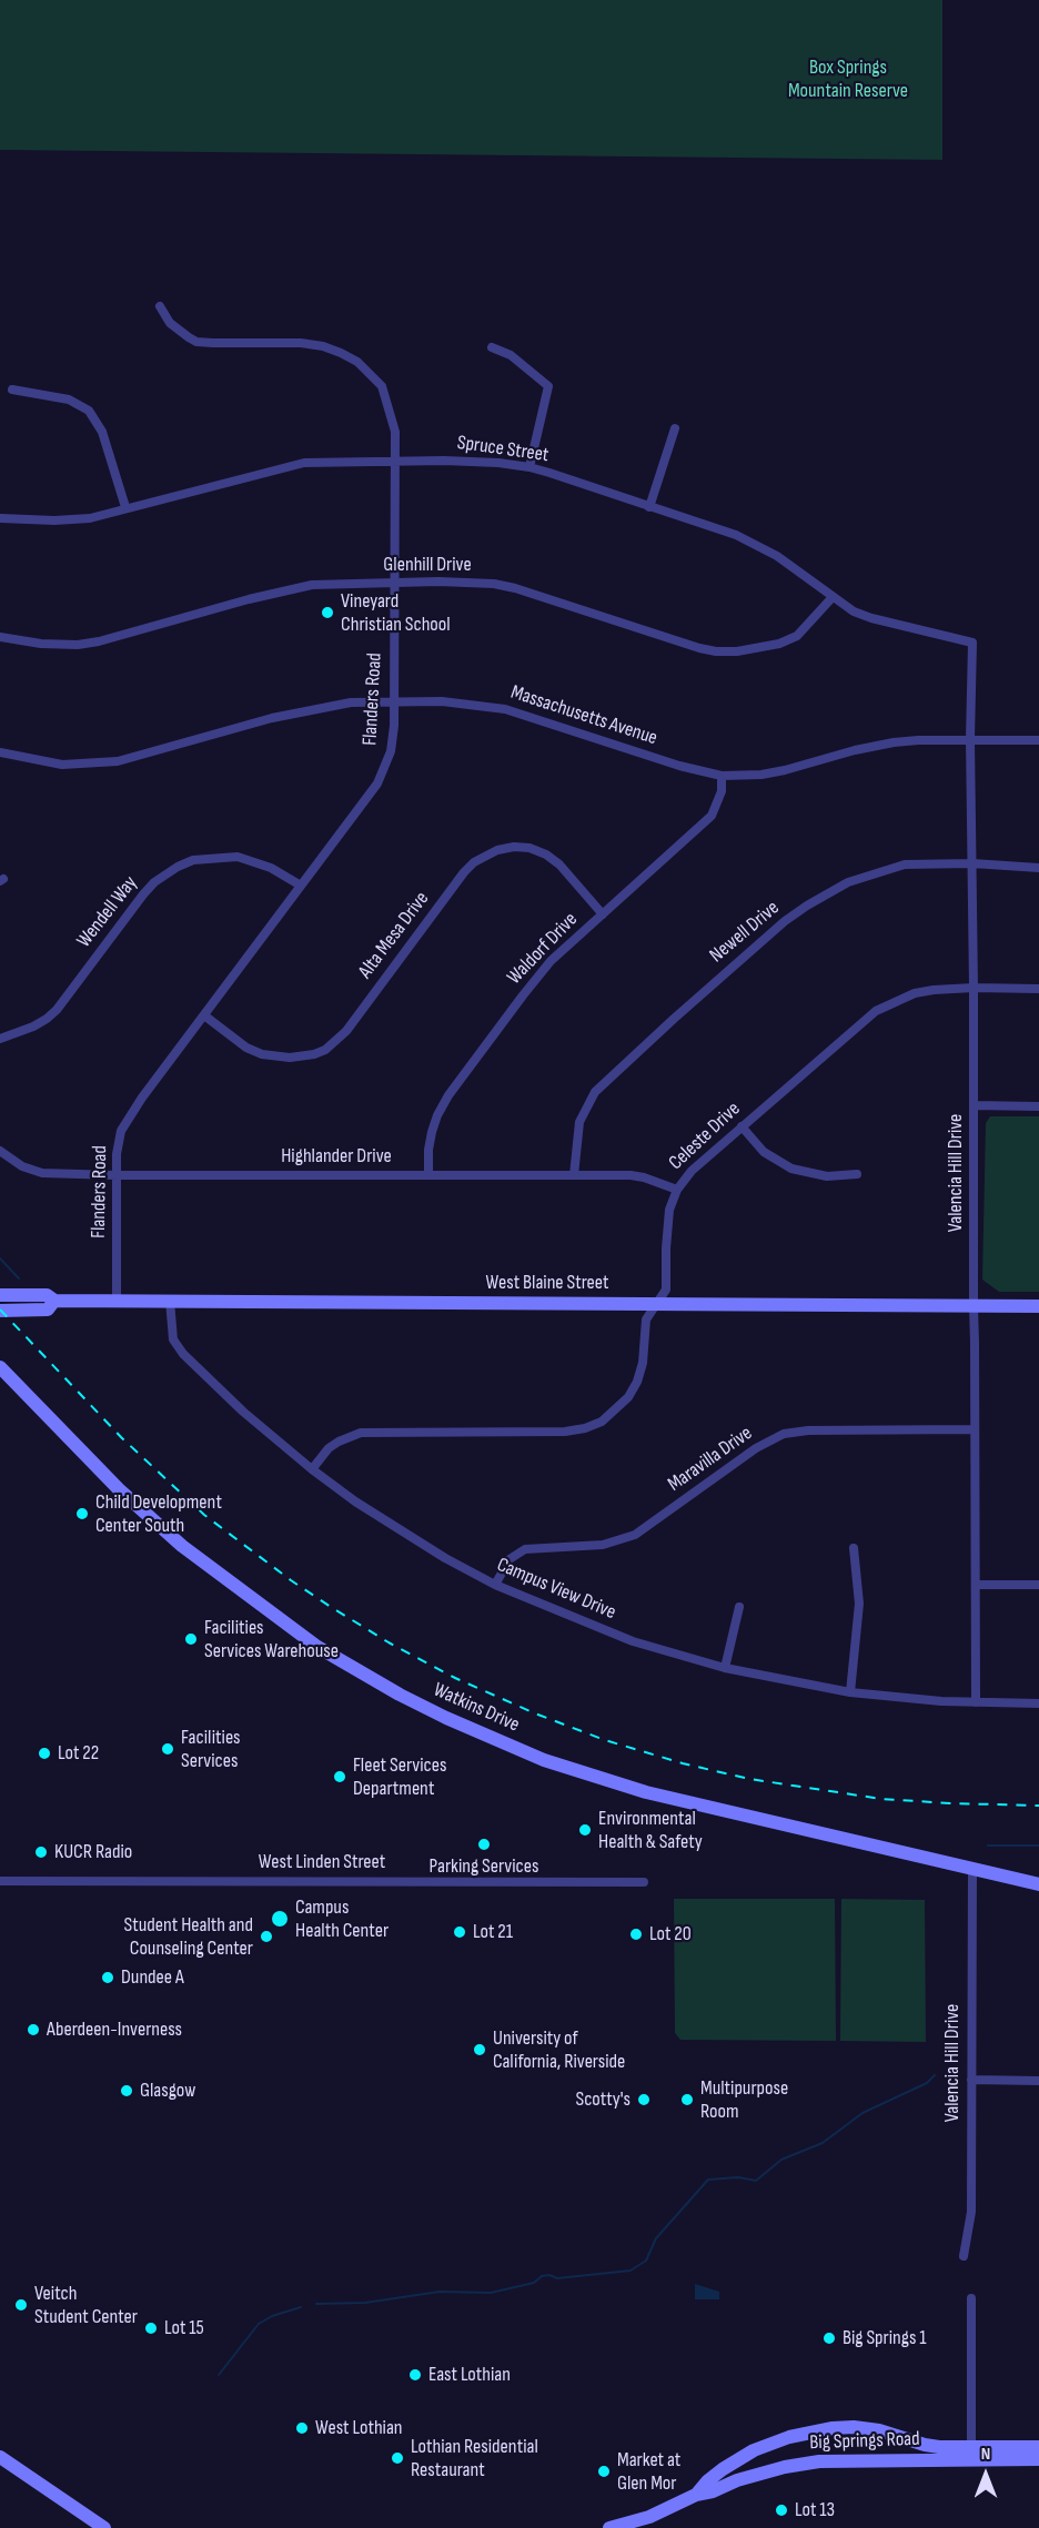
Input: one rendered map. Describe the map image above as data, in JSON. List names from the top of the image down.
{
  "streets": {
    "street": [
      "Spruce Street",
      "Glenhill Drive",
      "Flanders Road",
      "Massachusetts Avenue",
      "Wendell Way",
      "Newell Drive",
      "Alta Mesa Drive",
      "Waldorf Drive",
      "Celeste Drive",
      "Highlander Drive",
      "Valencia Hill Drive",
      "West Blaine Street",
      "Maravilla Drive",
      "Campus View Drive",
      "Watkins Drive",
      "West Linden Street",
      "Big Springs Road"
    ]
  },
  "crossings": [
    ["Spruce Street", "Glenhill Drive"],
    ["Spruce Street", "Flanders Road"],
    ["Spruce Street", "Valencia Hill Drive"],
    ["Glenhill Drive", "Flanders Road"],
    ["Flanders Road", "Massachusetts Avenue"],
    ["Flanders Road", "Wendell Way"],
    ["Flanders Road", "Alta Mesa Drive"],
    ["Flanders Road", "Highlander Drive"],
    ["Flanders Road", "West Blaine Street"],
    ["Massachusetts Avenue", "Waldorf Drive"],
    ["Massachusetts Avenue", "Valencia Hill Drive"],
    ["Newell Drive", "Highlander Drive"],
    ["Newell Drive", "Valencia Hill Drive"],
    ["Alta Mesa Drive", "Waldorf Drive"],
    ["Waldorf Drive", "Highlander Drive"],
    ["Celeste Drive", "Highlander Drive"],
    ["Celeste Drive", "Valencia Hill Drive"],
    ["Celeste Drive", "West Blaine Street"],
    ["Celeste Drive", "Campus View Drive"],
    ["Valencia Hill Drive", "West Blaine Street"],
    ["Valencia Hill Drive", "Maravilla Drive"],
    ["Valencia Hill Drive", "Campus View Drive"],
    ["Valencia Hill Drive", "Watkins Drive"],
    ["West Blaine Street", "Campus View Drive"],
    ["Maravilla Drive", "Campus View Drive"]
  ],
  "parks": ["Box Springs Mountain Reserve"],
  "places": [
    "Vineyard Christian School",
    "Child Development Center South",
    "Facilities Services Warehouse",
    "Facilities Services",
    "Lot 22",
    "Fleet Services Department",
    "Environmental Health & Safety",
    "Parking Services",
    "KUCR Radio",
    "Campus Health Center",
    "Lot 21",
    "Lot 20",
    "Student Health and Counseling Center",
    "Dundee A",
    "Aberdeen-Inverness",
    "University of California, Riverside",
    "Glasgow",
    "Scotty's",
    "Multipurpose Room",
    "Veitch Student Center",
    "Lot 15",
    "Big Springs 1",
    "East Lothian",
    "West Lothian",
    "Lothian Residential Restaurant",
    "Market at Glen Mor",
    "Lot 13"
  ],
  "north": "top"
}
